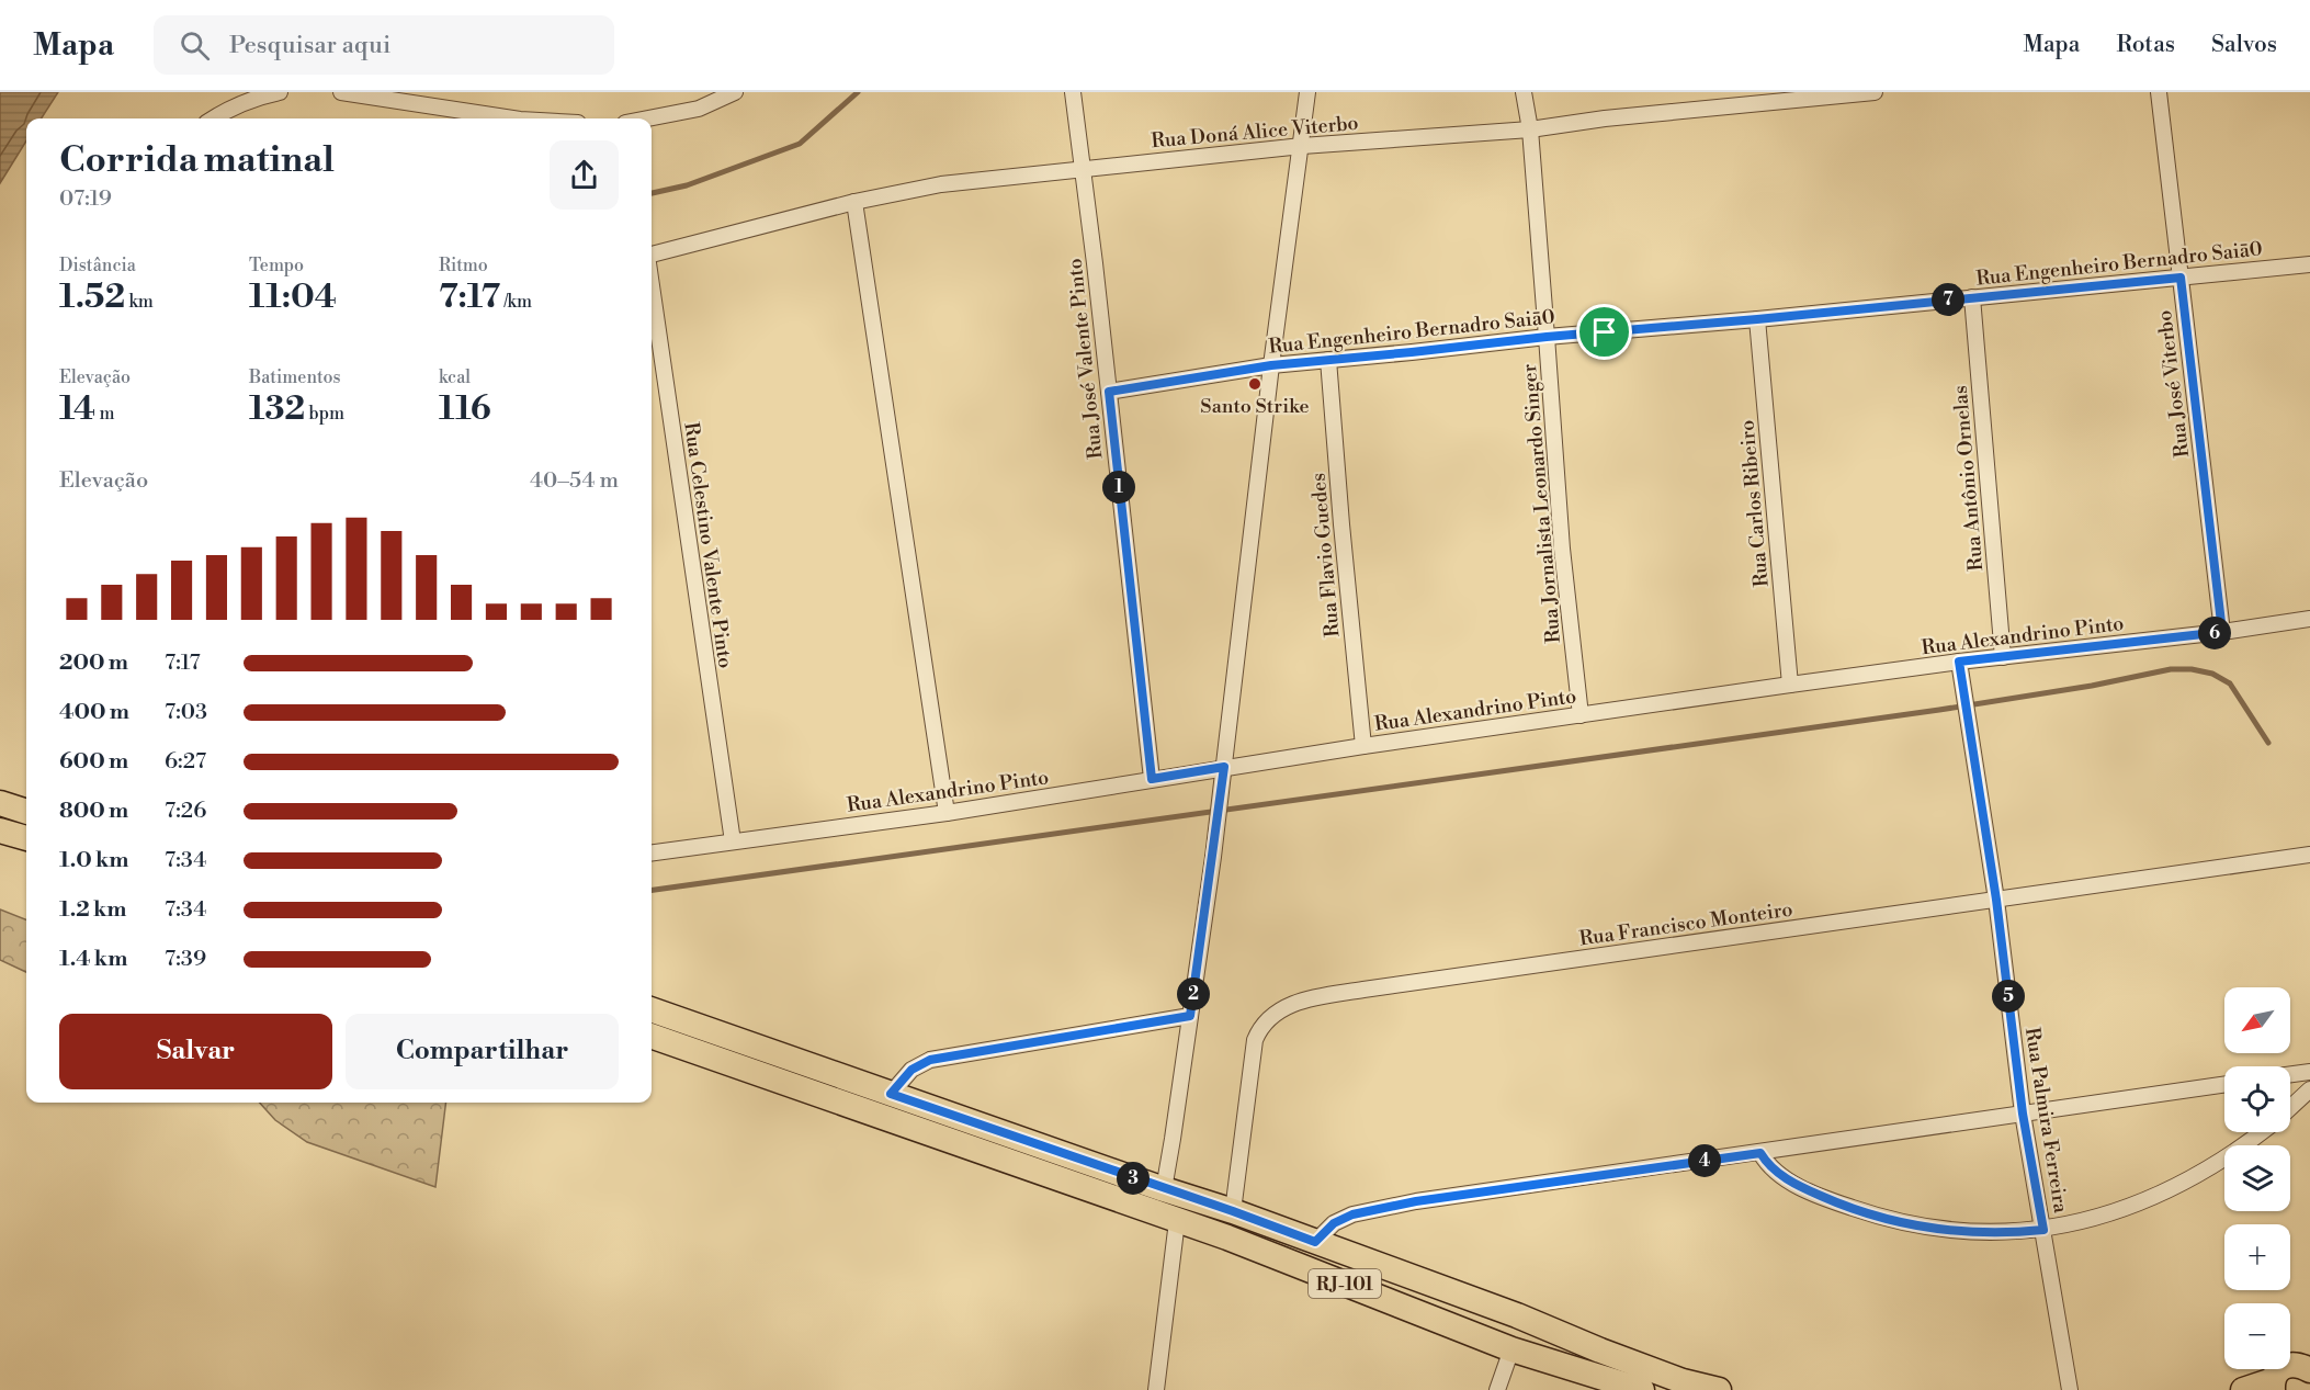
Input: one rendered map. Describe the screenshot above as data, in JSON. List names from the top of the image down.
{
  "streets": {
    "main road": ["RJ-101"],
    "street": [
      "Rua Doná Alice Viterbo",
      "Rua Engenheiro Bernadro Saiā0",
      "Rua José Valente Pinto",
      "Rua José Viterbo",
      "Rua Antônio Ornelas",
      "Rua Jornalista Leonardo Singer",
      "Rua Carlos Ribeiro",
      "Rua Celestino Valente Pinto",
      "Rua Flavio Guedes",
      "Rua Alexandrino Pinto",
      "Rua Francisco Monteiro",
      "Rua Palmira Ferreira"
    ]
  },
  "crossings": [
    ["Rua Doná Alice Viterbo", "Rua José Valente Pinto"],
    ["Rua Doná Alice Viterbo", "Rua Jornalista Leonardo Singer"],
    ["Rua Engenheiro Bernadro Saiā0", "Rua José Valente Pinto"],
    ["Rua Engenheiro Bernadro Saiā0", "Rua José Viterbo"],
    ["Rua Engenheiro Bernadro Saiā0", "Rua Antônio Ornelas"],
    ["Rua Engenheiro Bernadro Saiā0", "Rua Jornalista Leonardo Singer"],
    ["Rua Engenheiro Bernadro Saiā0", "Rua Carlos Ribeiro"],
    ["Rua Engenheiro Bernadro Saiā0", "Rua Flavio Guedes"],
    ["Rua José Valente Pinto", "Rua Alexandrino Pinto"],
    ["Rua José Viterbo", "Rua Alexandrino Pinto"],
    ["Rua Antônio Ornelas", "Rua Alexandrino Pinto"],
    ["Rua Jornalista Leonardo Singer", "Rua Alexandrino Pinto"],
    ["Rua Carlos Ribeiro", "Rua Alexandrino Pinto"],
    ["Rua Celestino Valente Pinto", "Rua Alexandrino Pinto"],
    ["Rua Flavio Guedes", "Rua Alexandrino Pinto"],
    ["Rua Alexandrino Pinto", "Rua Palmira Ferreira"],
    ["Rua Francisco Monteiro", "Rua Palmira Ferreira"],
    ["Rua Francisco Monteiro", "RJ-101"]
  ],
  "places": ["Santo Strike"],
  "north": "bottom left",
  "page": {
    "header": "Mapa",
    "search": "Pesquisar aqui",
    "nav": ["Mapa", "Rotas", "Salvos"],
    "heading": ["Corrida matinal", "07:19"],
    "stats": [
      ["Distância", "1.52 km"],
      ["Tempo", "11:04"],
      ["Ritmo", "7:17 /km"],
      ["Elevação", "14 m"],
      ["Batimentos", "132 bpm"],
      ["kcal", "116"]
    ],
    "pins": [
      "7",
      "1",
      "6",
      "2",
      "5",
      "4",
      "3"
    ],
    "chart": ["Elevação", "40–54 m"],
    "list": [
      {
        "name": "200 m",
        "note": "7:17"
      },
      {
        "name": "400 m",
        "note": "7:03"
      },
      {
        "name": "600 m",
        "note": "6:27"
      },
      {
        "name": "800 m",
        "note": "7:26"
      },
      {
        "name": "1.0 km",
        "note": "7:34"
      },
      {
        "name": "1.2 km",
        "note": "7:34"
      },
      {
        "name": "1.4 km",
        "note": "7:39"
      }
    ],
    "map_buttons": ["+", "−"],
    "buttons": ["Salvar", "Compartilhar"]
  }
}
